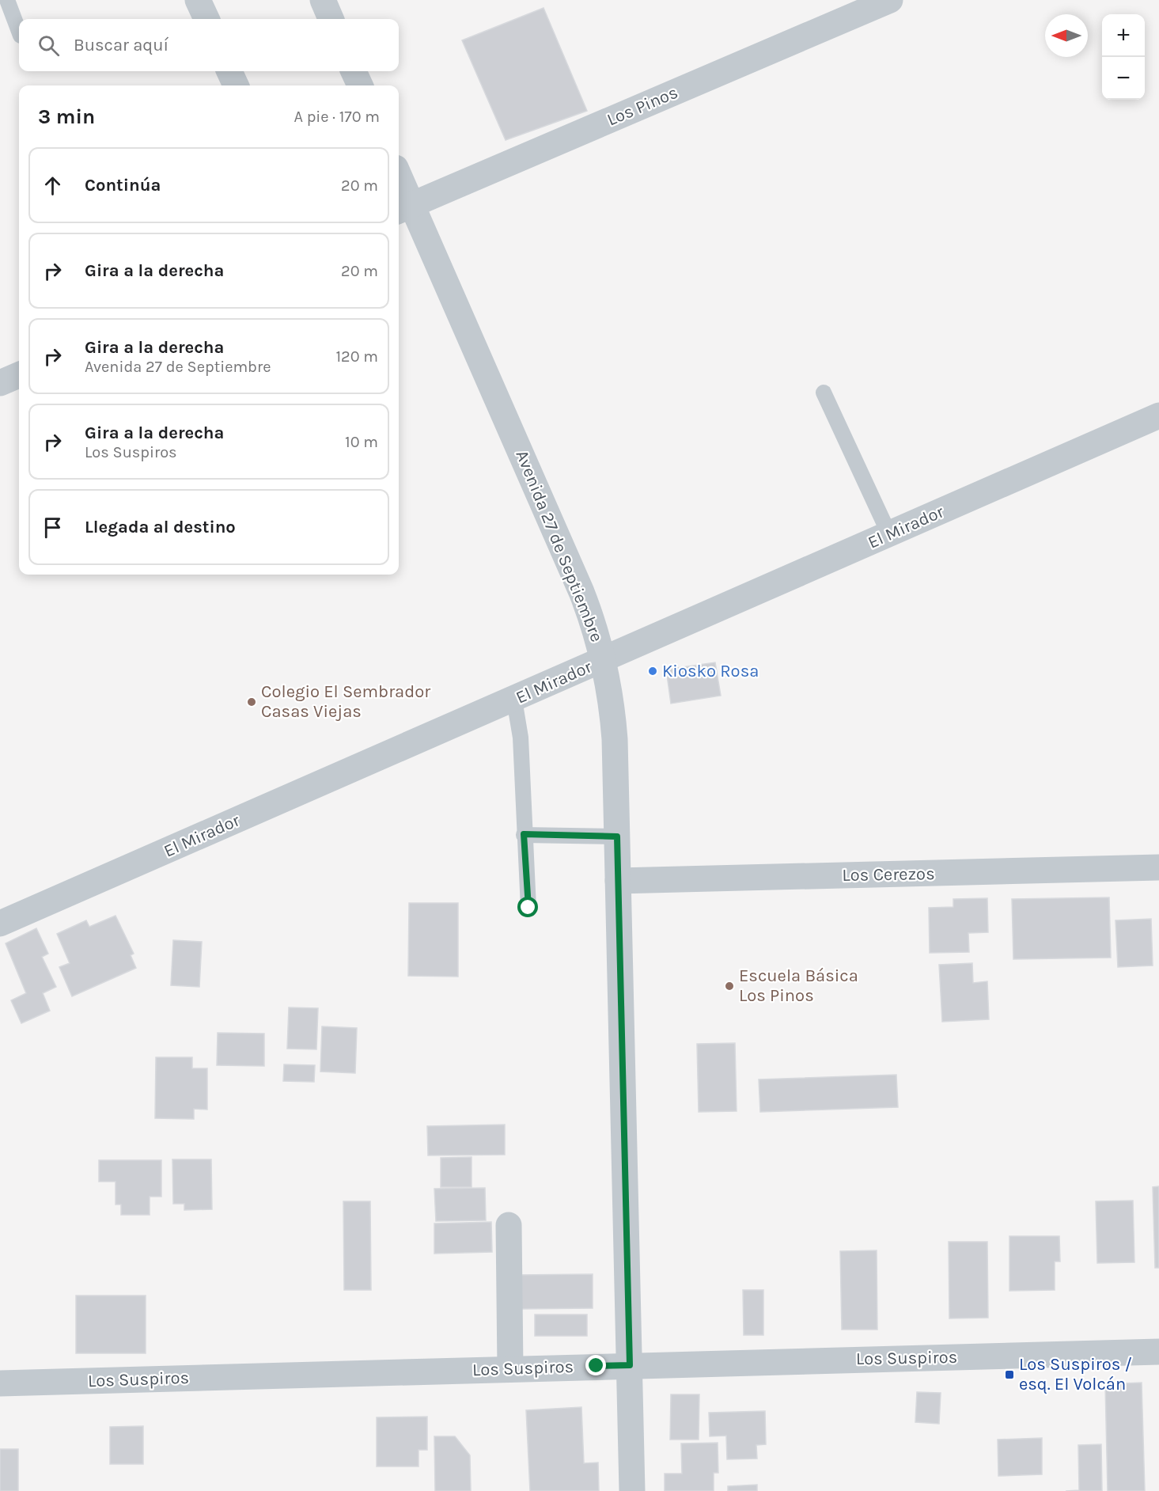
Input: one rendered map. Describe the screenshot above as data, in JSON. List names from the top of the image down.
{
  "streets": {
    "street": [
      "Los Pinos",
      "El Mirador",
      "Avenida 27 de Septiembre",
      "Los Cerezos",
      "Los Suspiros"
    ]
  },
  "crossings": [
    ["Los Pinos", "Avenida 27 de Septiembre"],
    ["El Mirador", "Avenida 27 de Septiembre"],
    ["Avenida 27 de Septiembre", "Los Cerezos"],
    ["Avenida 27 de Septiembre", "Los Suspiros"]
  ],
  "places": {
    "other": ["Kiosko Rosa", "Colegio El Sembrador Casas Viejas", "Escuela Básica Los Pinos"],
    "transit": ["Los Suspiros / esq. El Volcán"]
  },
  "north": "left",
  "page": {
    "map_buttons": ["+", "−"],
    "search": "Buscar aquí",
    "heading": ["3 min", "A pie · 170 m"],
    "list": [
      ["Continúa", "20 m"],
      ["Gira a la derecha", "20 m"],
      ["Gira a la derecha", "Avenida 27 de Septiembre", "120 m"],
      ["Gira a la derecha", "Los Suspiros", "10 m"],
      "Llegada al destino"
    ]
  }
}
